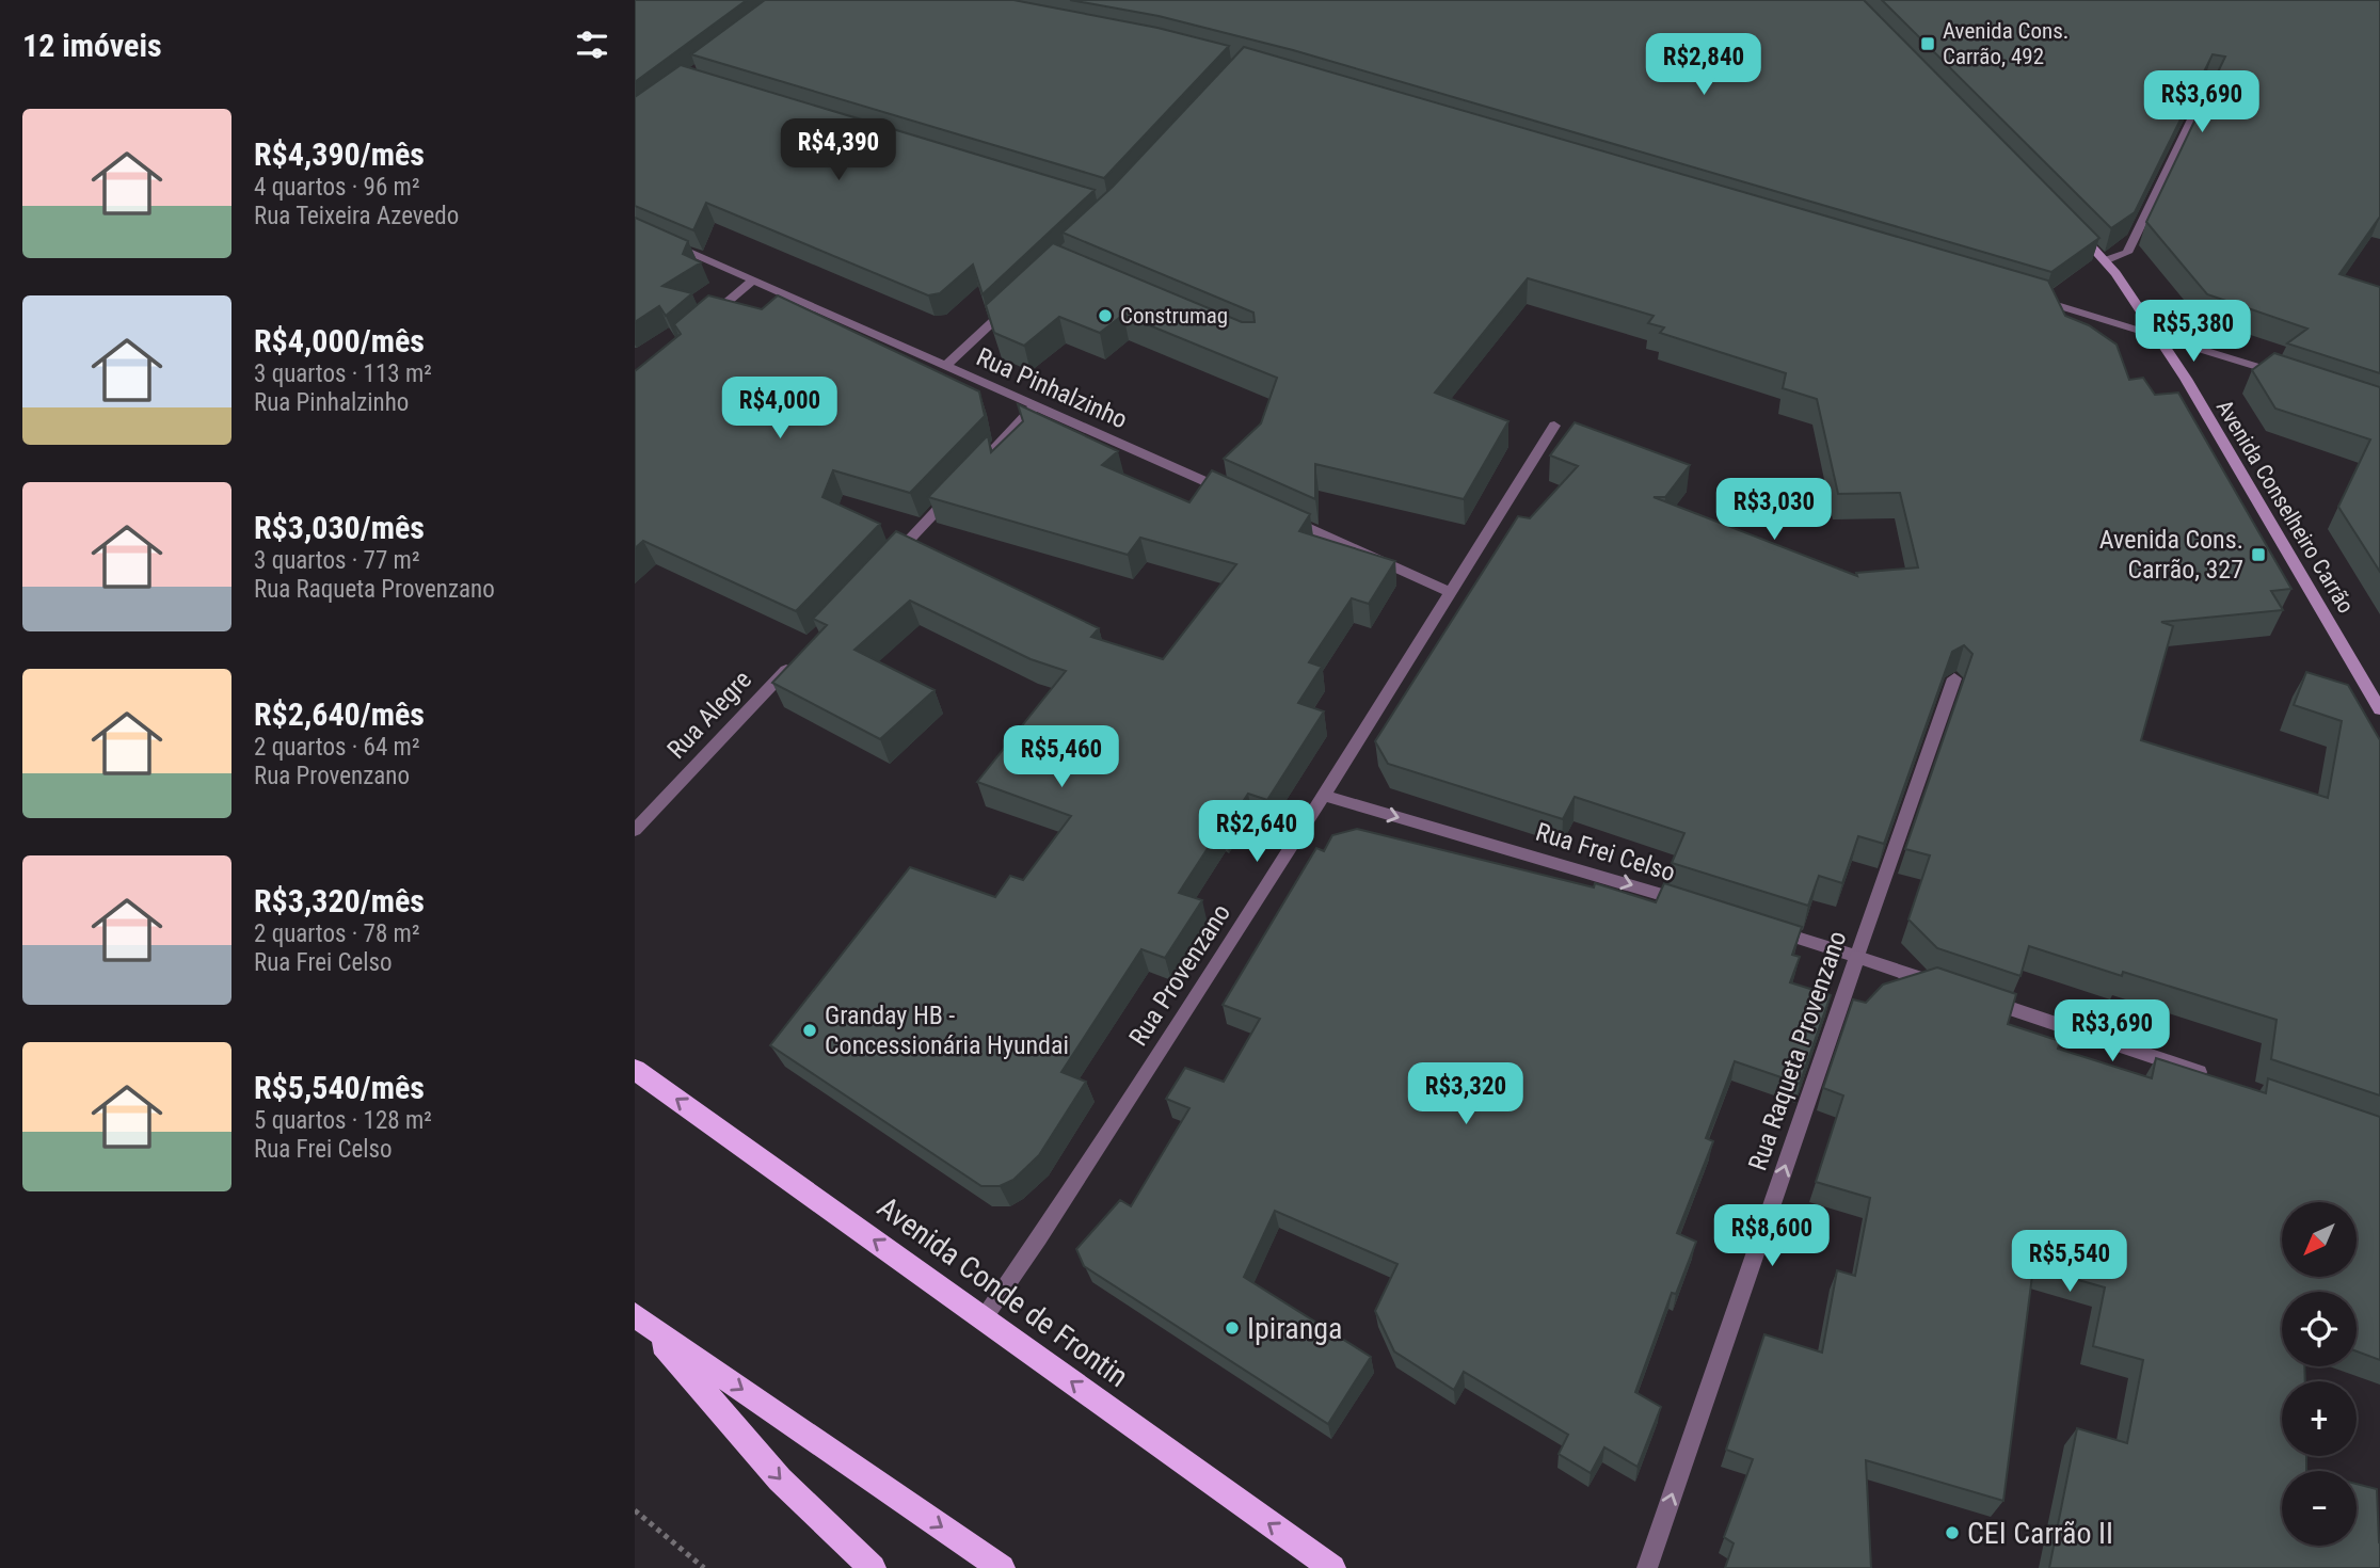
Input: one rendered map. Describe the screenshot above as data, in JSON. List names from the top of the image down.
{
  "streets": {
    "highway": ["Avenida Conde de Frontin"],
    "main road": ["Avenida Conselheiro Carrão"],
    "street": [
      "Rua Pinhalzinho",
      "Rua Alegre",
      "Rua Frei Celso",
      "Rua Provenzano",
      "Rua Raqueta Provenzano"
    ]
  },
  "crossings": [
    ["Rua Frei Celso", "Rua Provenzano"],
    ["Rua Provenzano", "Avenida Conde de Frontin"]
  ],
  "one_way": ["Rua Frei Celso", "Rua Raqueta Provenzano", "Avenida Conde de Frontin"],
  "places": {
    "transit": ["Avenida Cons. Carrão, 492", "Avenida Cons. Carrão, 327"],
    "other": [
      "Construmag",
      "Granday HB - Concessionária Hyundai",
      "Ipiranga",
      "CEI Carrão II"
    ]
  },
  "north": "bottom left",
  "page": {
    "heading": "12 imóveis",
    "price": [
      "R$2,840",
      "R$3,690",
      "R$4,390",
      "R$5,380",
      "R$4,000",
      "R$3,030",
      "R$5,460",
      "R$2,640",
      "R$3,690",
      "R$3,320",
      "R$8,600",
      "R$5,540"
    ],
    "list": [
      {
        "name": "R$4,390/mês",
        "note": "4 quartos · 96 m² · Rua Teixeira Azevedo"
      },
      {
        "name": "R$4,000/mês",
        "note": "3 quartos · 113 m² · Rua Pinhalzinho"
      },
      {
        "name": "R$3,030/mês",
        "note": "3 quartos · 77 m² · Rua Raqueta Provenzano"
      },
      {
        "name": "R$2,640/mês",
        "note": "2 quartos · 64 m² · Rua Provenzano"
      },
      {
        "name": "R$3,320/mês",
        "note": "2 quartos · 78 m² · Rua Frei Celso"
      },
      {
        "name": "R$5,540/mês",
        "note": "5 quartos · 128 m² · Rua Frei Celso"
      }
    ],
    "map_buttons": ["+", "−"]
  }
}
